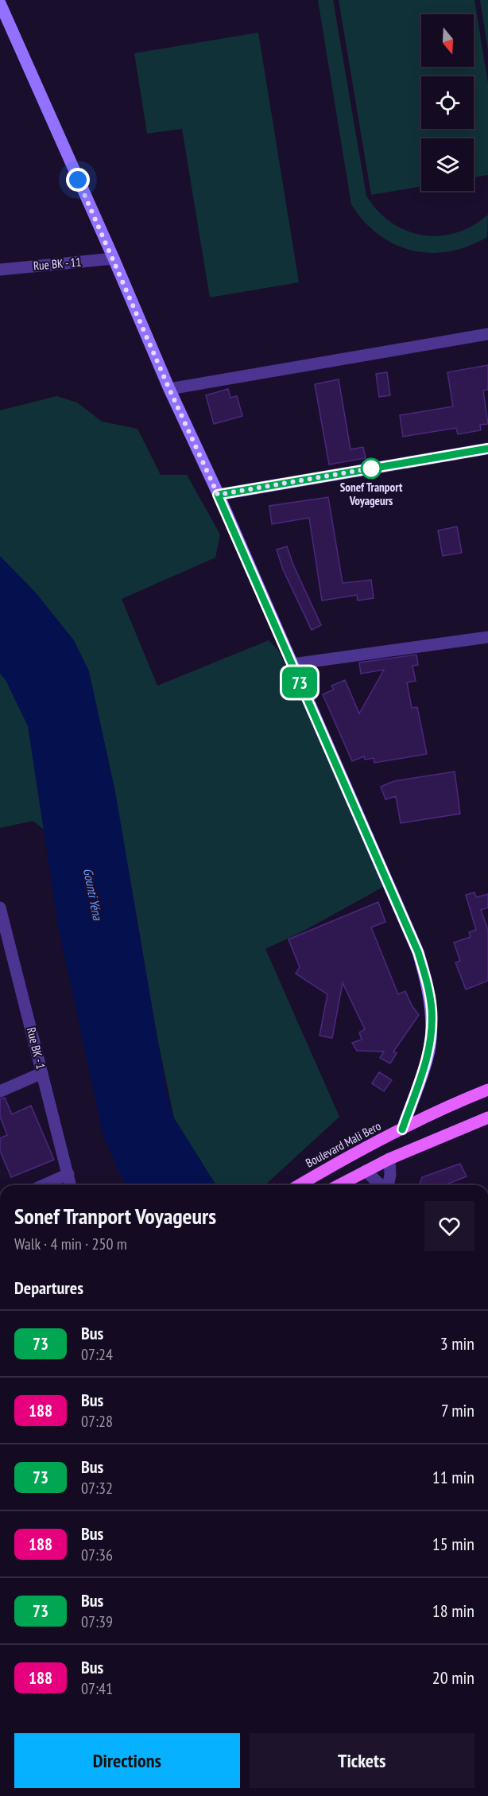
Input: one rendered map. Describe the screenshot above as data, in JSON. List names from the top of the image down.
{
  "streets": {
    "main road": ["Boulevard Mali Bero"],
    "street": ["Rue BK - 11", "Rue BK - 1"]
  },
  "water": ["Gounti Yéna"],
  "places": ["Sonef Tranport Voyageurs"],
  "lines": ["bus line 73"],
  "north": "bottom",
  "page": {
    "on_map": "73",
    "heading": [
      ["Sonef Tranport Voyageurs", "Walk · 4 min · 250 m"],
      "Departures"
    ],
    "list": [
      {
        "mark": "73",
        "name": "Bus",
        "note": "07:24",
        "value": "3 min"
      },
      {
        "mark": "188",
        "name": "Bus",
        "note": "07:28",
        "value": "7 min"
      },
      {
        "mark": "73",
        "name": "Bus",
        "note": "07:32",
        "value": "11 min"
      },
      {
        "mark": "188",
        "name": "Bus",
        "note": "07:36",
        "value": "15 min"
      },
      {
        "mark": "73",
        "name": "Bus",
        "note": "07:39",
        "value": "18 min"
      },
      {
        "mark": "188",
        "name": "Bus",
        "note": "07:41",
        "value": "20 min"
      }
    ],
    "buttons": ["Directions", "Tickets"]
  }
}
